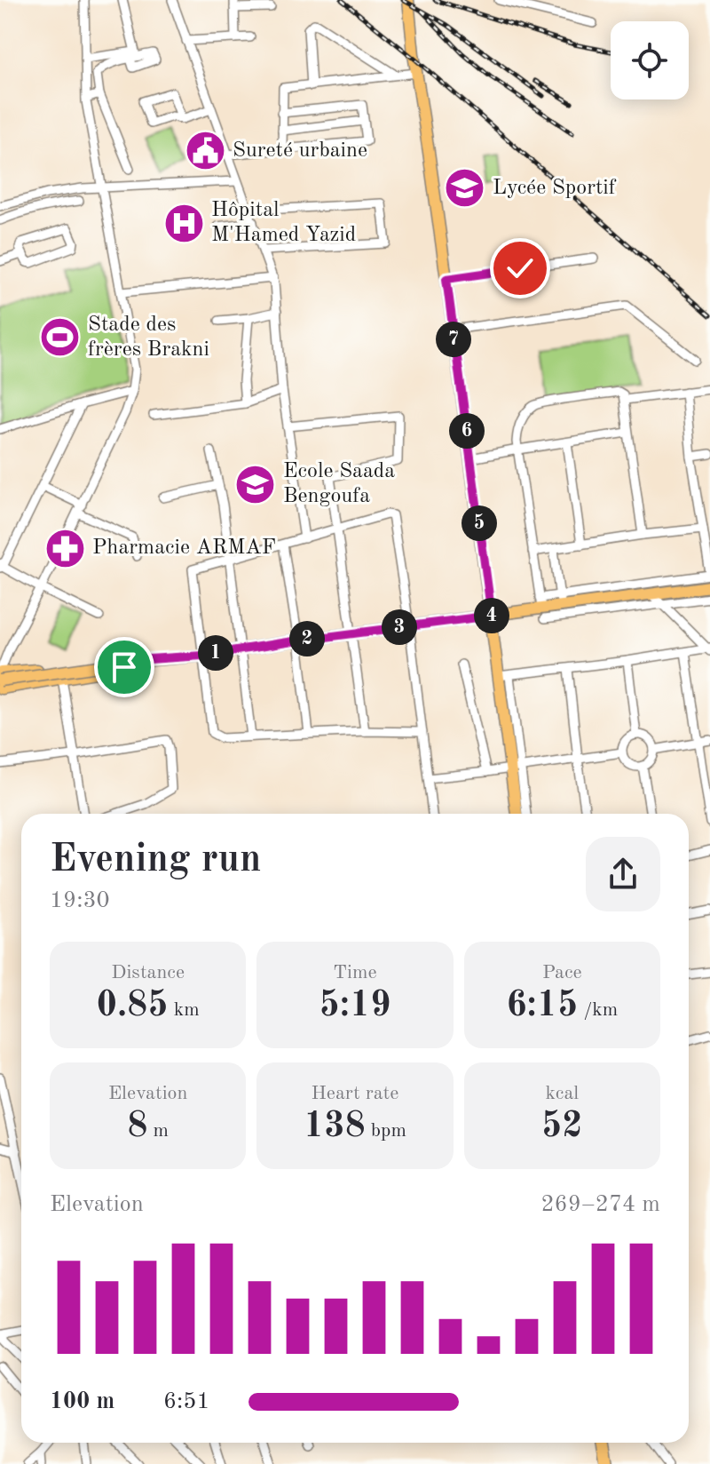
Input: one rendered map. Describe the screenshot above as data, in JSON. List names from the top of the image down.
{
  "places": {
    "public building": ["Sureté urbaine"],
    "school or university": ["Lycée Sportif", "Ecole Saada Bengoufa"],
    "hospital": ["Hôpital M'Hamed Yazid"],
    "sports": ["Stade des frères Brakni"],
    "pharmacy": ["Pharmacie ARMAF"]
  },
  "page": {
    "pins": [
      "7",
      "6",
      "5",
      "4",
      "3",
      "2",
      "1"
    ],
    "heading": ["Evening run", "19:30"],
    "stats": [
      ["Distance", "0.85 km"],
      ["Time", "5:19"],
      ["Pace", "6:15 /km"],
      ["Elevation", "8 m"],
      ["Heart rate", "138 bpm"],
      ["kcal", "52"]
    ],
    "chart": ["Elevation", "269–274 m"],
    "list": [
      {
        "name": "100 m",
        "note": "6:51"
      }
    ]
  }
}
